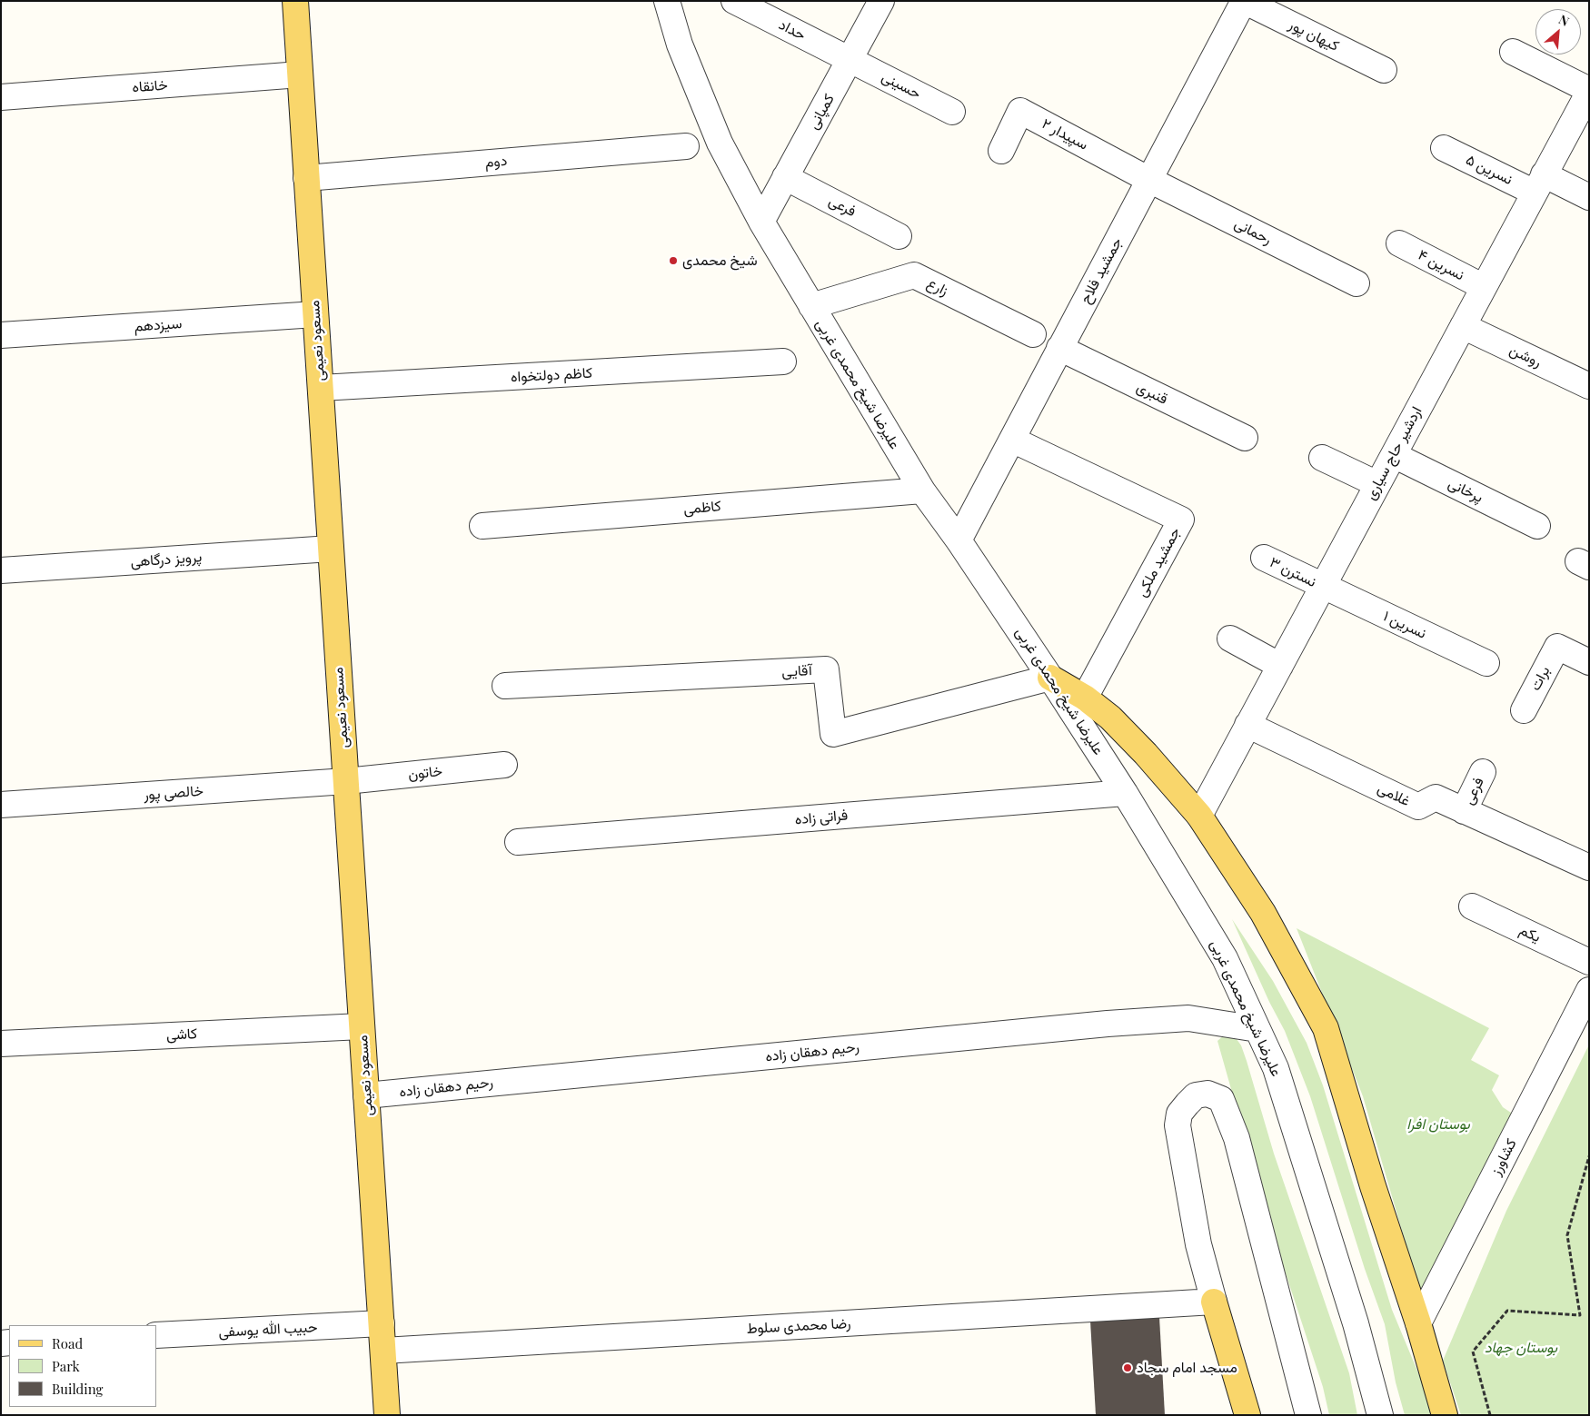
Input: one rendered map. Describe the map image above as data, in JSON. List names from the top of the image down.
{
  "streets": {
    "main road": ["مسعود نعیمی"],
    "street": [
      "حداد",
      "کیهان پور",
      "حسینی",
      "خانقاه",
      "کمپانی",
      "سپیدار ۲",
      "دوم",
      "نسرین ۵",
      "فرعی",
      "رحمانی",
      "نسرین ۴",
      "جمشید فلاح",
      "زارع",
      "سیزدهم",
      "روشن",
      "کاظم دولتخواه",
      "علیرضا شیخ محمدی غربی",
      "قنبری",
      "اردشیر حاج سیاری",
      "پرخانی",
      "کاظمی",
      "پرویز درگاهی",
      "جمشید ملکی",
      "نسترن ۳",
      "نسرین ۱",
      "آقایی",
      "برات",
      "خاتون",
      "خالصی پور",
      "غلامی",
      "فراتی زاده",
      "یکم",
      "کاشی",
      "رحیم دهقان زاده",
      "کشاورز",
      "رضا محمدی سلوط",
      "حبیب الله یوسفی"
    ]
  },
  "crossings": [
    ["حداد", "حسینی"],
    ["حداد", "کمپانی"],
    ["کیهان پور", "جمشید فلاح"],
    ["حسینی", "کمپانی"],
    ["خانقاه", "مسعود نعیمی"],
    ["کمپانی", "فرعی"],
    ["کمپانی", "علیرضا شیخ محمدی غربی"],
    ["سپیدار ۲", "رحمانی"],
    ["سپیدار ۲", "جمشید فلاح"],
    ["دوم", "مسعود نعیمی"],
    ["نسرین ۵", "اردشیر حاج سیاری"],
    ["فرعی", "غلامی"],
    ["رحمانی", "جمشید فلاح"],
    ["نسرین ۴", "اردشیر حاج سیاری"],
    ["جمشید فلاح", "علیرضا شیخ محمدی غربی"],
    ["جمشید فلاح", "قنبری"],
    ["جمشید فلاح", "جمشید ملکی"],
    ["زارع", "علیرضا شیخ محمدی غربی"],
    ["سیزدهم", "مسعود نعیمی"],
    ["مسعود نعیمی", "کاظم دولتخواه"],
    ["مسعود نعیمی", "پرویز درگاهی"],
    ["مسعود نعیمی", "خاتون"],
    ["مسعود نعیمی", "خالصی پور"],
    ["مسعود نعیمی", "کاشی"],
    ["مسعود نعیمی", "رحیم دهقان زاده"],
    ["مسعود نعیمی", "رضا محمدی سلوط"],
    ["مسعود نعیمی", "حبیب الله یوسفی"],
    ["روشن", "اردشیر حاج سیاری"],
    ["علیرضا شیخ محمدی غربی", "کاظمی"],
    ["علیرضا شیخ محمدی غربی", "آقایی"],
    ["علیرضا شیخ محمدی غربی", "فراتی زاده"],
    ["علیرضا شیخ محمدی غربی", "رحیم دهقان زاده"],
    ["اردشیر حاج سیاری", "پرخانی"],
    ["اردشیر حاج سیاری", "نسترن ۳"],
    ["اردشیر حاج سیاری", "نسرین ۱"],
    ["اردشیر حاج سیاری", "غلامی"],
    ["نسترن ۳", "نسرین ۱"],
    ["خاتون", "خالصی پور"]
  ],
  "parks": ["بوستان افرا", "بوستان جهاد"],
  "places": ["شیخ محمدی", "مسجد امام سجاد"],
  "legend": ["Road", "Park", "Building"],
  "north": "top right"
}
